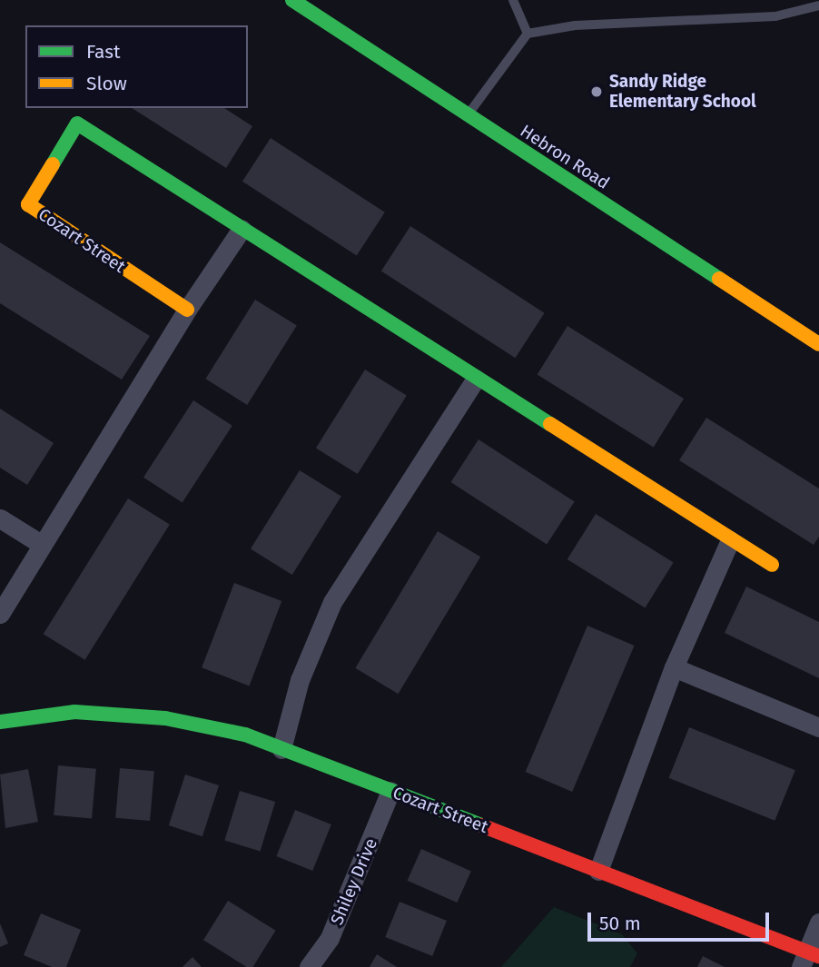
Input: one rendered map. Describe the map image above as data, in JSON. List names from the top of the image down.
{
  "streets": {
    "street": ["Hebron Road", "Cozart Street", "Shiley Drive"]
  },
  "crossings": [
    ["Cozart Street", "Shiley Drive"]
  ],
  "places": ["Sandy Ridge Elementary School"],
  "legend": ["Fast", "Slow"],
  "scale_bar": "50 m"
}
